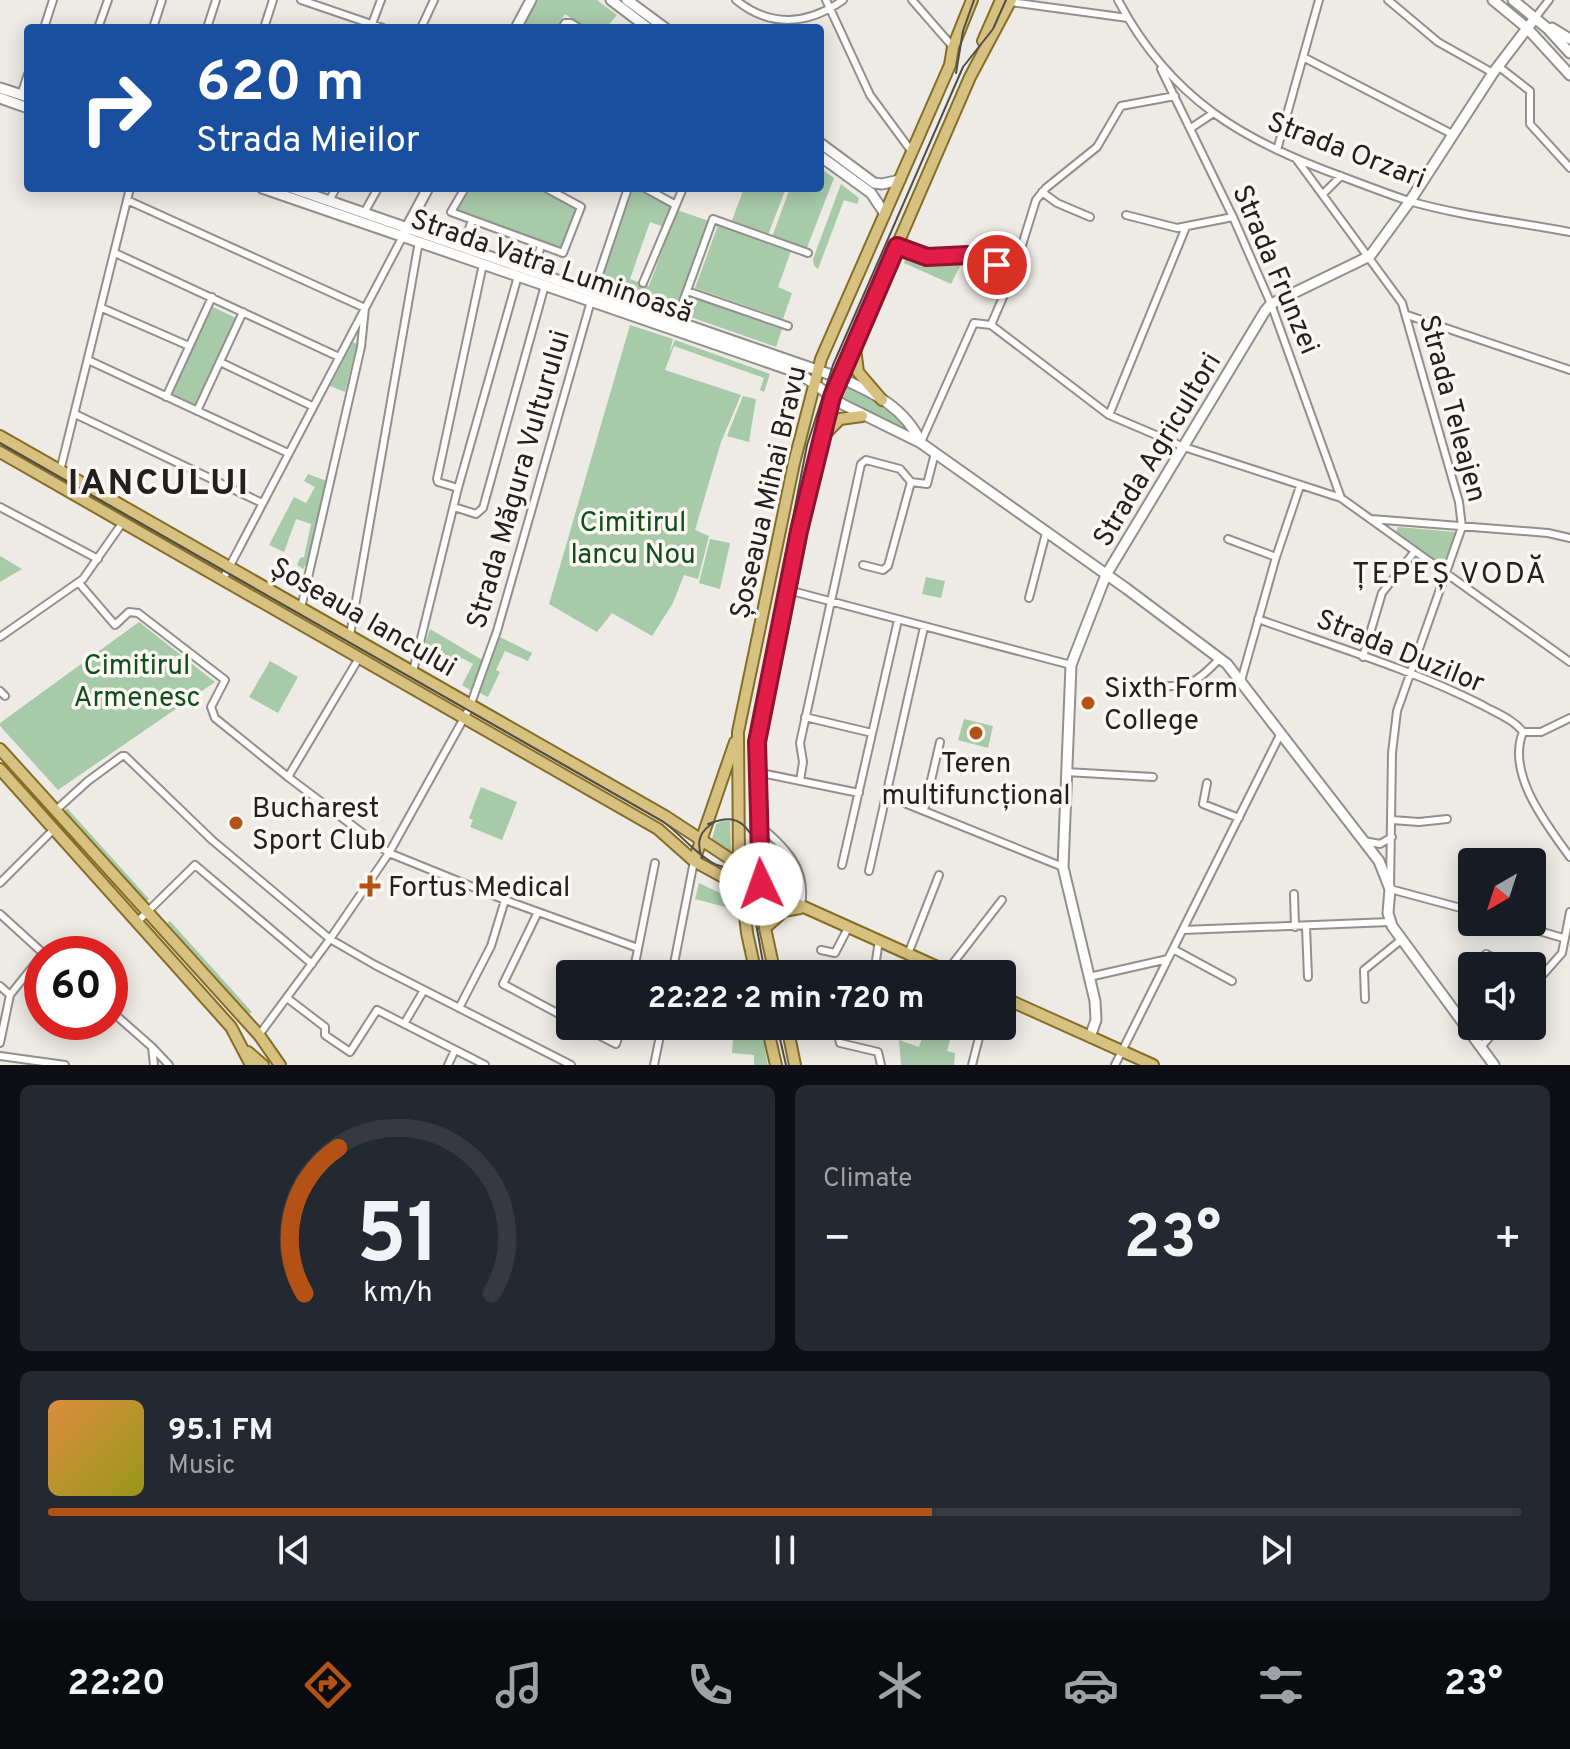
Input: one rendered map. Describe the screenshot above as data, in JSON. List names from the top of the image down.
{
  "streets": {
    "main road": ["Șoseaua Mihai Bravu", "Șoseaua Iancului"],
    "street": [
      "Strada Orzari",
      "Strada Vatra Luminoasă",
      "Strada Frunzei",
      "Strada Teleajen",
      "Strada Agricultori",
      "Strada Măgura Vulturului",
      "Strada Duzilor"
    ]
  },
  "crossings": [
    ["Strada Orzari", "Strada Frunzei"],
    ["Strada Orzari", "Strada Teleajen"],
    ["Strada Vatra Luminoasă", "Strada Măgura Vulturului"],
    ["Strada Vatra Luminoasă", "Șoseaua Mihai Bravu"],
    ["Strada Frunzei", "Strada Agricultori"],
    ["Strada Teleajen", "Strada Duzilor"],
    ["Strada Măgura Vulturului", "Șoseaua Iancului"],
    ["Șoseaua Mihai Bravu", "Șoseaua Iancului"]
  ],
  "districts": ["IANCULUI", "ȚEPEȘ VODĂ"],
  "parks": ["Cimitirul Iancu Nou", "Cimitirul Armenesc"],
  "places": {
    "other": ["Sixth Form College", "Teren multifuncțional", "Bucharest Sport Club"],
    "health": ["Fortus Medical"]
  },
  "north": "bottom left",
  "page": {
    "turn": ["620 m", "Strada Mieilor"],
    "limit": "60",
    "trip": "22:22 · 2 min · 720 m",
    "tile": "Climate",
    "heat": ["−", "23°", "+"],
    "song": ["95.1 FM", "Music"],
    "tabs": ["22:20", "23°"],
    "gauge": ["51", "km/h"]
  }
}
